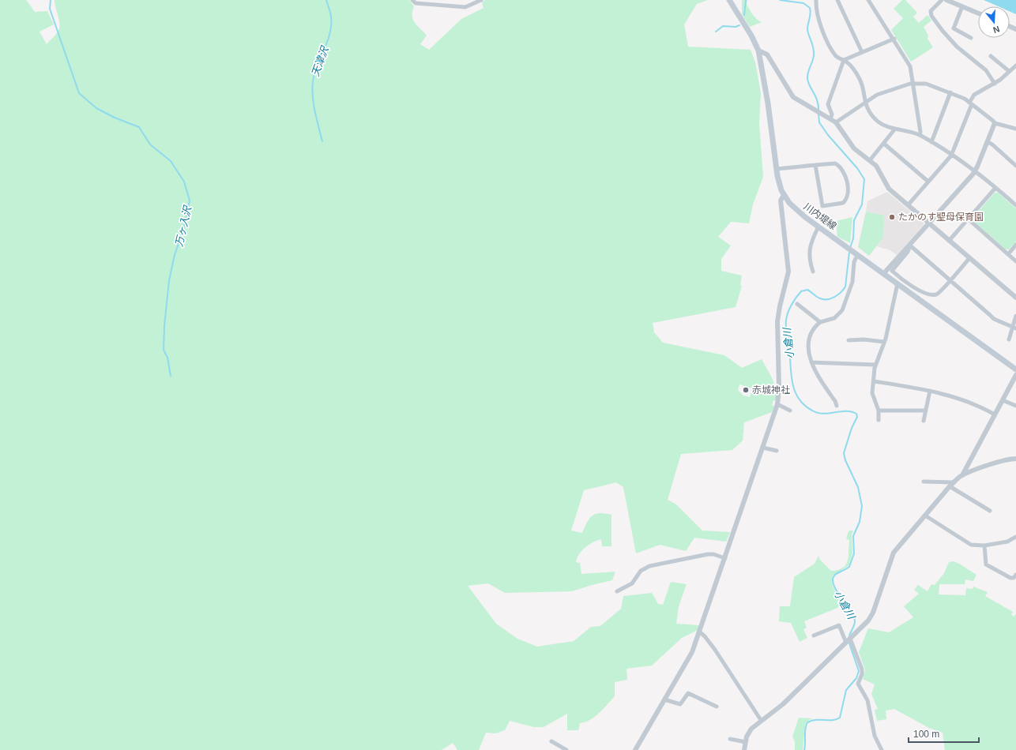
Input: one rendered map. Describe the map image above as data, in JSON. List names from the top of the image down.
{
  "streets": {
    "main road": ["川内堤線"]
  },
  "water": ["天津沢", "万ヶ入沢", "小倉川"],
  "places": ["たかのす聖母保育園", "赤城神社"],
  "scale_bar": "100 m",
  "north": "bottom"
}
